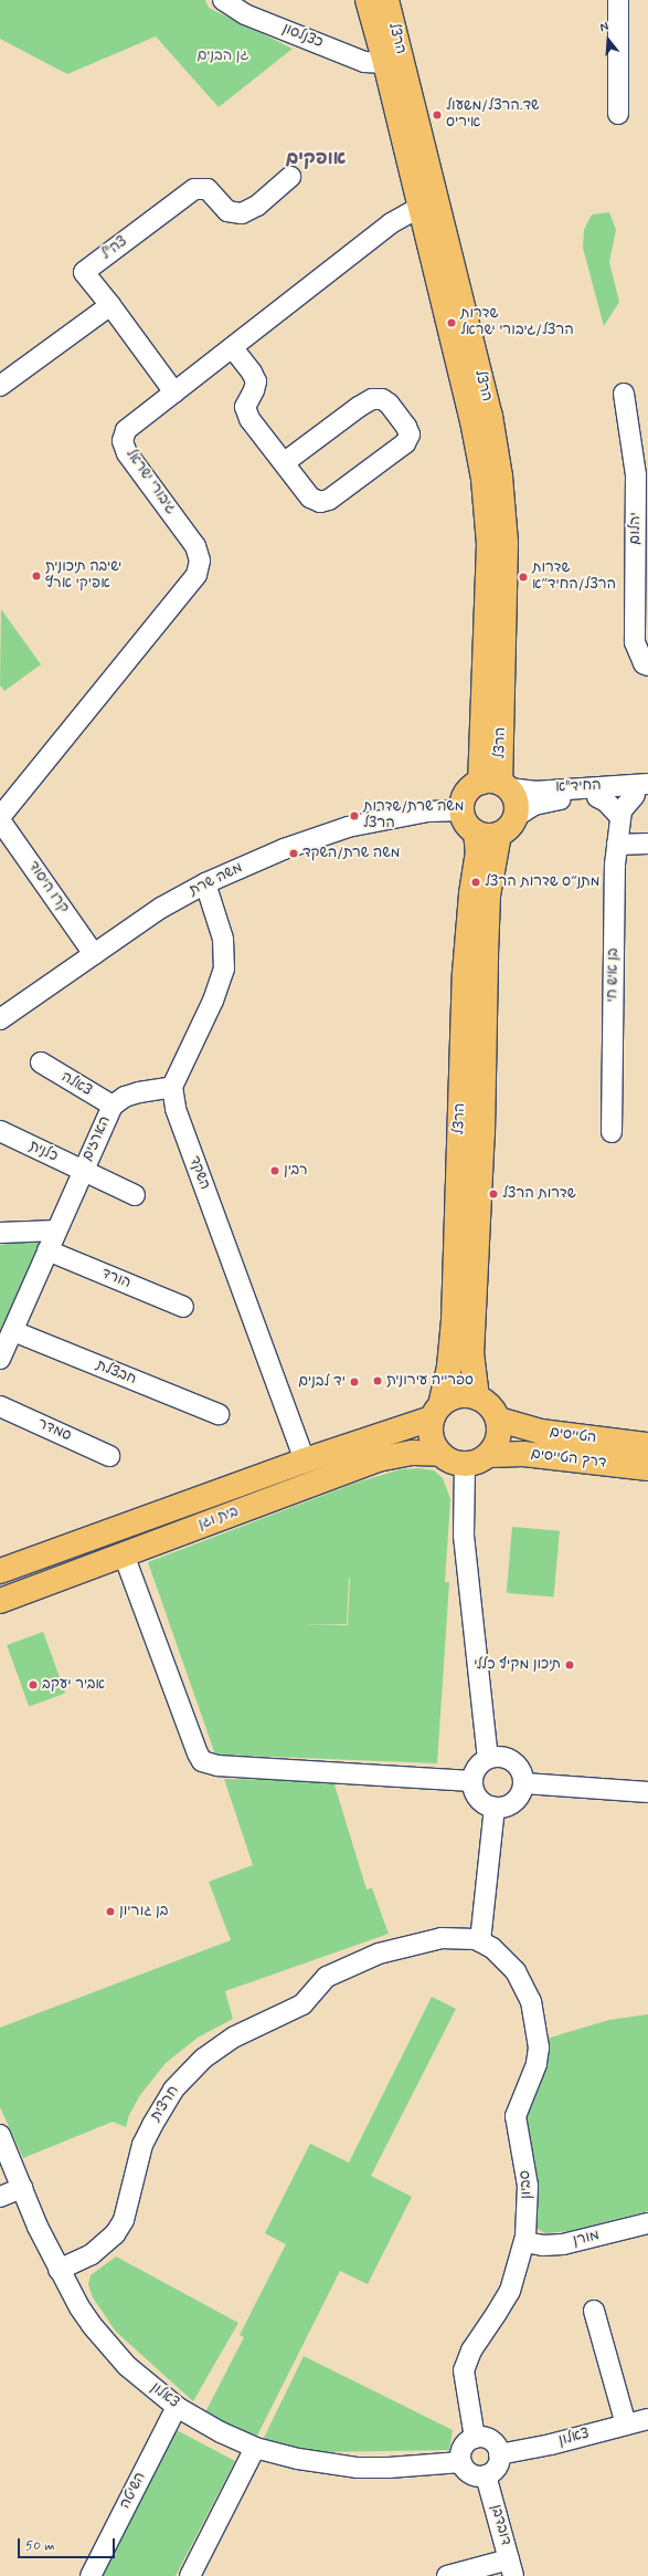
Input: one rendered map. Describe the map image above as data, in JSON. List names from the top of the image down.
{
  "streets": {
    "main road": [
      "הרצל",
      "הטייסים",
      "דרך הטייסים",
      "בית וגן"
    ],
    "street": [
      "כצנלסון",
      "צה\"ל",
      "גיבורי ישראל",
      "יהלום",
      "החיד\"א",
      "משה שרת",
      "קרו היסוד",
      "בן איש חי",
      "צאלה",
      "הארזים",
      "כלנית",
      "השקד",
      "הורד",
      "חבצלת",
      "סמדר",
      "חרצית",
      "סביון",
      "מורן",
      "צאלון",
      "השיטה",
      "דובדבן"
    ]
  },
  "crossings": [
    ["כצנלסון", "הרצל"],
    ["הרצל", "גיבורי ישראל"],
    ["הרצל", "החיד\"א"],
    ["הרצל", "משה שרת"],
    ["הרצל", "הטייסים"],
    ["הרצל", "דרך הטייסים"],
    ["הרצל", "בית וגן"],
    ["החיד\"א", "משה שרת"],
    ["החיד\"א", "בן איש חי"],
    ["משה שרת", "קרו היסוד"],
    ["צאלה", "הארזים"],
    ["הארזים", "כלנית"],
    ["הארזים", "השקד"],
    ["הארזים", "הורד"],
    ["הארזים", "חבצלת"],
    ["השקד", "בית וגן"],
    ["הטייסים", "דרך הטייסים"],
    ["הטייסים", "בית וגן"],
    ["דרך הטייסים", "בית וגן"],
    ["חרצית", "סביון"],
    ["חרצית", "צאלון"],
    ["סביון", "מורן"],
    ["סביון", "צאלון"],
    ["סביון", "דובדבן"],
    ["צאלון", "השיטה"],
    ["צאלון", "דובדבן"]
  ],
  "districts": ["אופקים"],
  "parks": ["גן הבנים"],
  "places": [
    "שד.הרצל/משעול איריס",
    "שדרות הרצל/גיבורי ישראל",
    "ישיבה תיכונית אפיקי ארץ",
    "שדרות הרצל/החיד״א",
    "משה שרת/שדרות הרצל",
    "משה שרת/השקד",
    "מתנ״ס שדרות הרצל",
    "רבין",
    "שדרות הרצל",
    "ספרייה עירונית",
    "יד לבנים",
    "תיכון מקיף כללי",
    "אביר יעקב",
    "בן גוריון"
  ],
  "scale_bar": "50 m",
  "north": "top"
}
